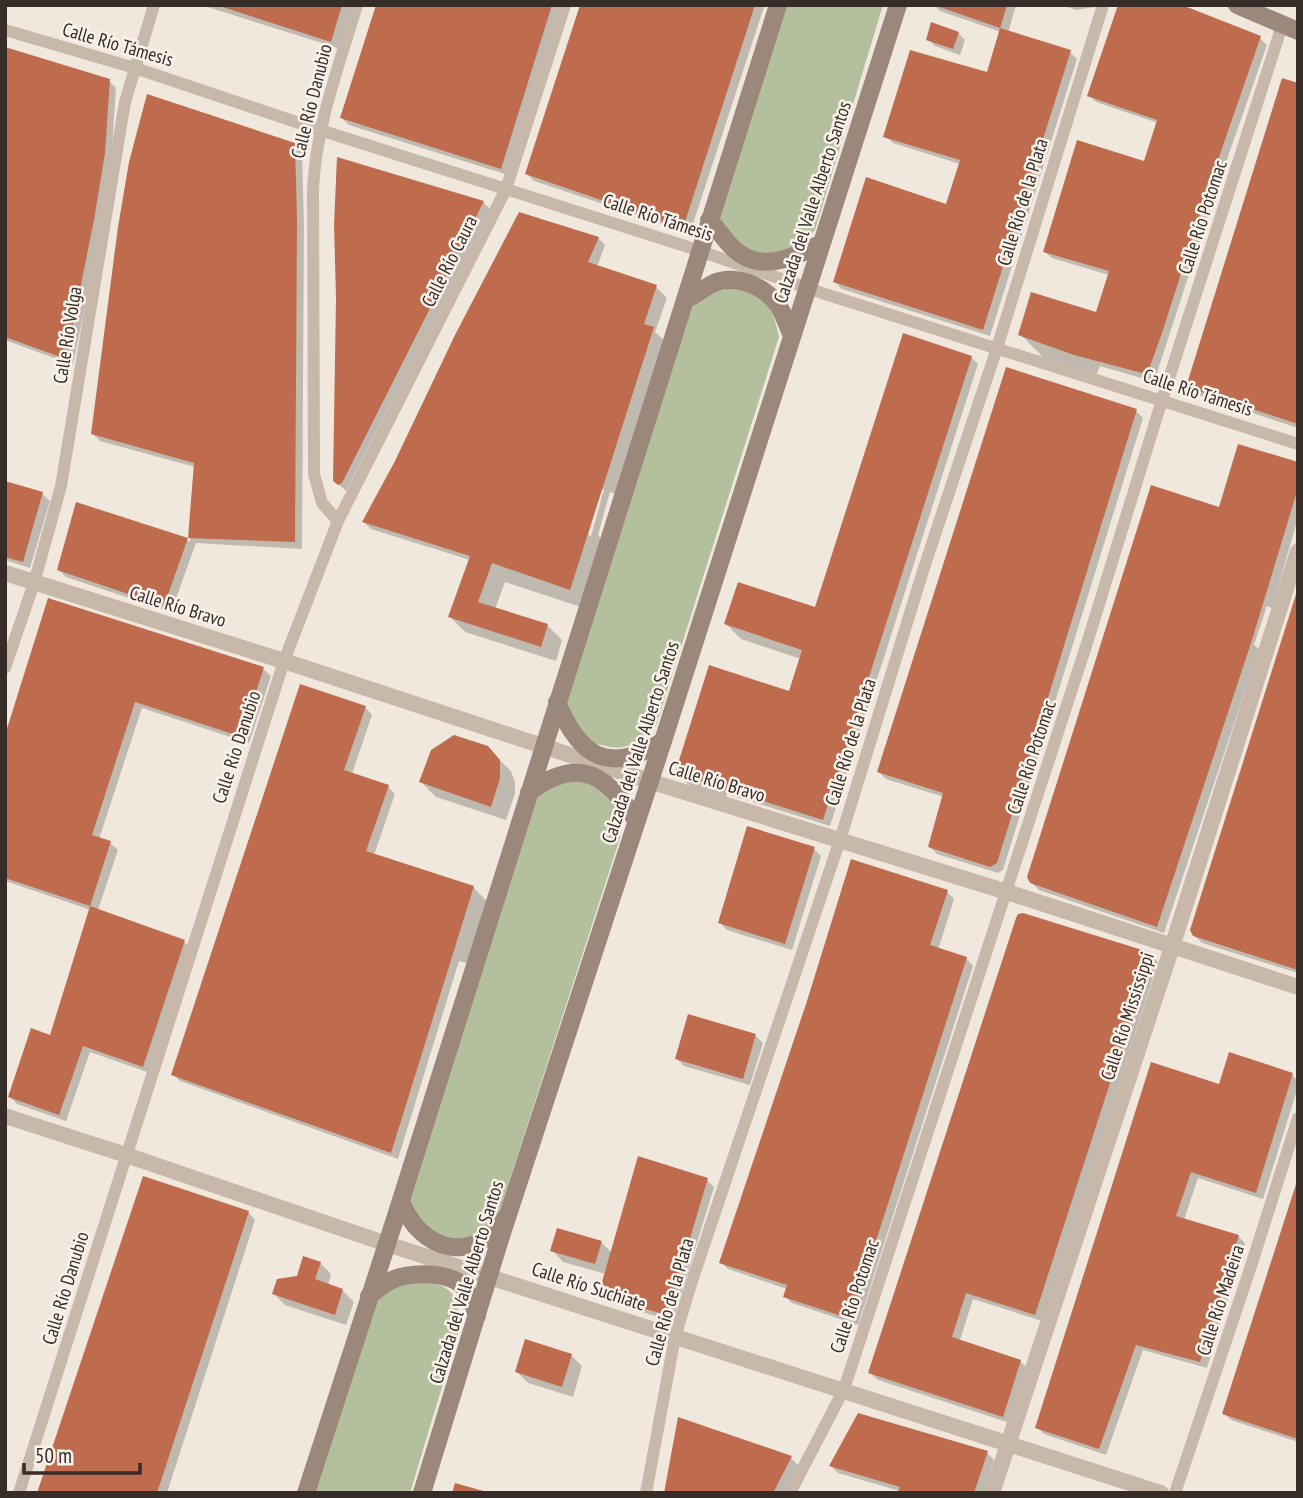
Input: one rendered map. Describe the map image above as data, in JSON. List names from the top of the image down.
{
  "streets": {
    "main road": ["Calzada del Valle Alberto Santos"],
    "street": [
      "Calle Río Támesis",
      "Calle Río Danubio",
      "Calle Río de la Plata",
      "Calle Río Potomac",
      "Calle Río Caura",
      "Calle Río Volga",
      "Calle Río Bravo",
      "Calle Río Mississippi",
      "Calle Río Suchiate",
      "Calle Río Madeira"
    ]
  },
  "crossings": [
    ["Calle Río Támesis", "Calle Río Danubio"],
    ["Calle Río Támesis", "Calzada del Valle Alberto Santos"],
    ["Calle Río Támesis", "Calle Río de la Plata"],
    ["Calle Río Támesis", "Calle Río Potomac"],
    ["Calle Río Támesis", "Calle Río Caura"],
    ["Calle Río Támesis", "Calle Río Volga"],
    ["Calle Río Danubio", "Calle Río Caura"],
    ["Calle Río Danubio", "Calle Río Bravo"],
    ["Calle Río Danubio", "Calle Río Suchiate"],
    ["Calzada del Valle Alberto Santos", "Calle Río Bravo"],
    ["Calzada del Valle Alberto Santos", "Calle Río Suchiate"],
    ["Calle Río de la Plata", "Calle Río Bravo"],
    ["Calle Río de la Plata", "Calle Río Suchiate"],
    ["Calle Río Potomac", "Calle Río Bravo"],
    ["Calle Río Potomac", "Calle Río Suchiate"],
    ["Calle Río Volga", "Calle Río Bravo"],
    ["Calle Río Bravo", "Calle Río Mississippi"],
    ["Calle Río Mississippi", "Calle Río Suchiate"]
  ],
  "scale_bar": "50 m"
}
